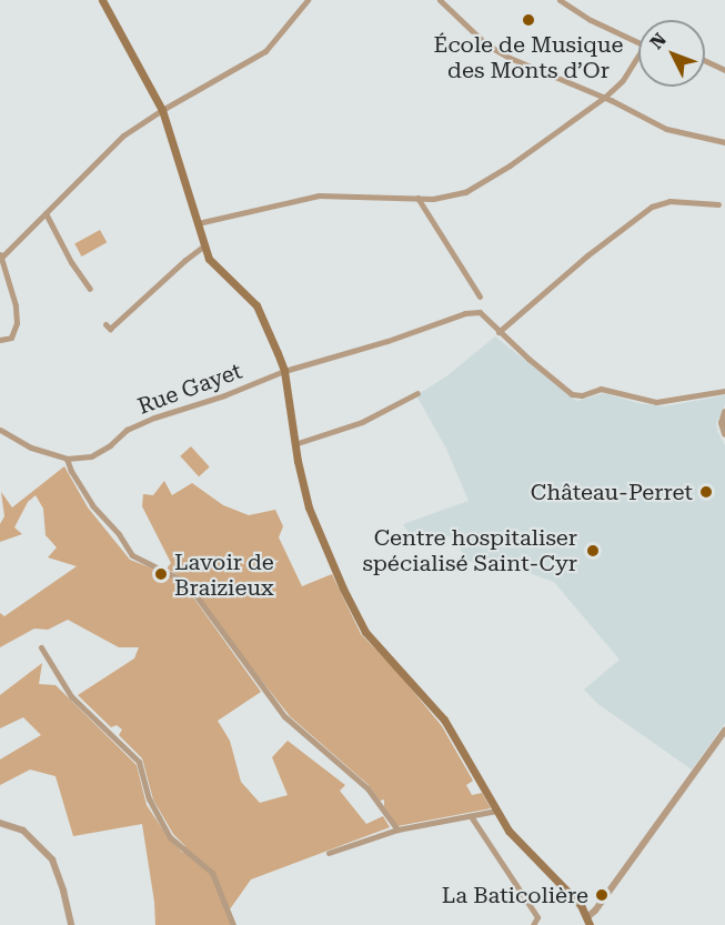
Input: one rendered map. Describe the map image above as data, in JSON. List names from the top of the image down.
{
  "streets": {
    "street": ["Rue Gayet"]
  },
  "places": [
    "École de Musique des Monts d’Or",
    "Château-Perret",
    "Centre hospitaliser spécialisé Saint-Cyr",
    "Lavoir de Braizieux",
    "La Baticolière"
  ],
  "north": "top left"
}
